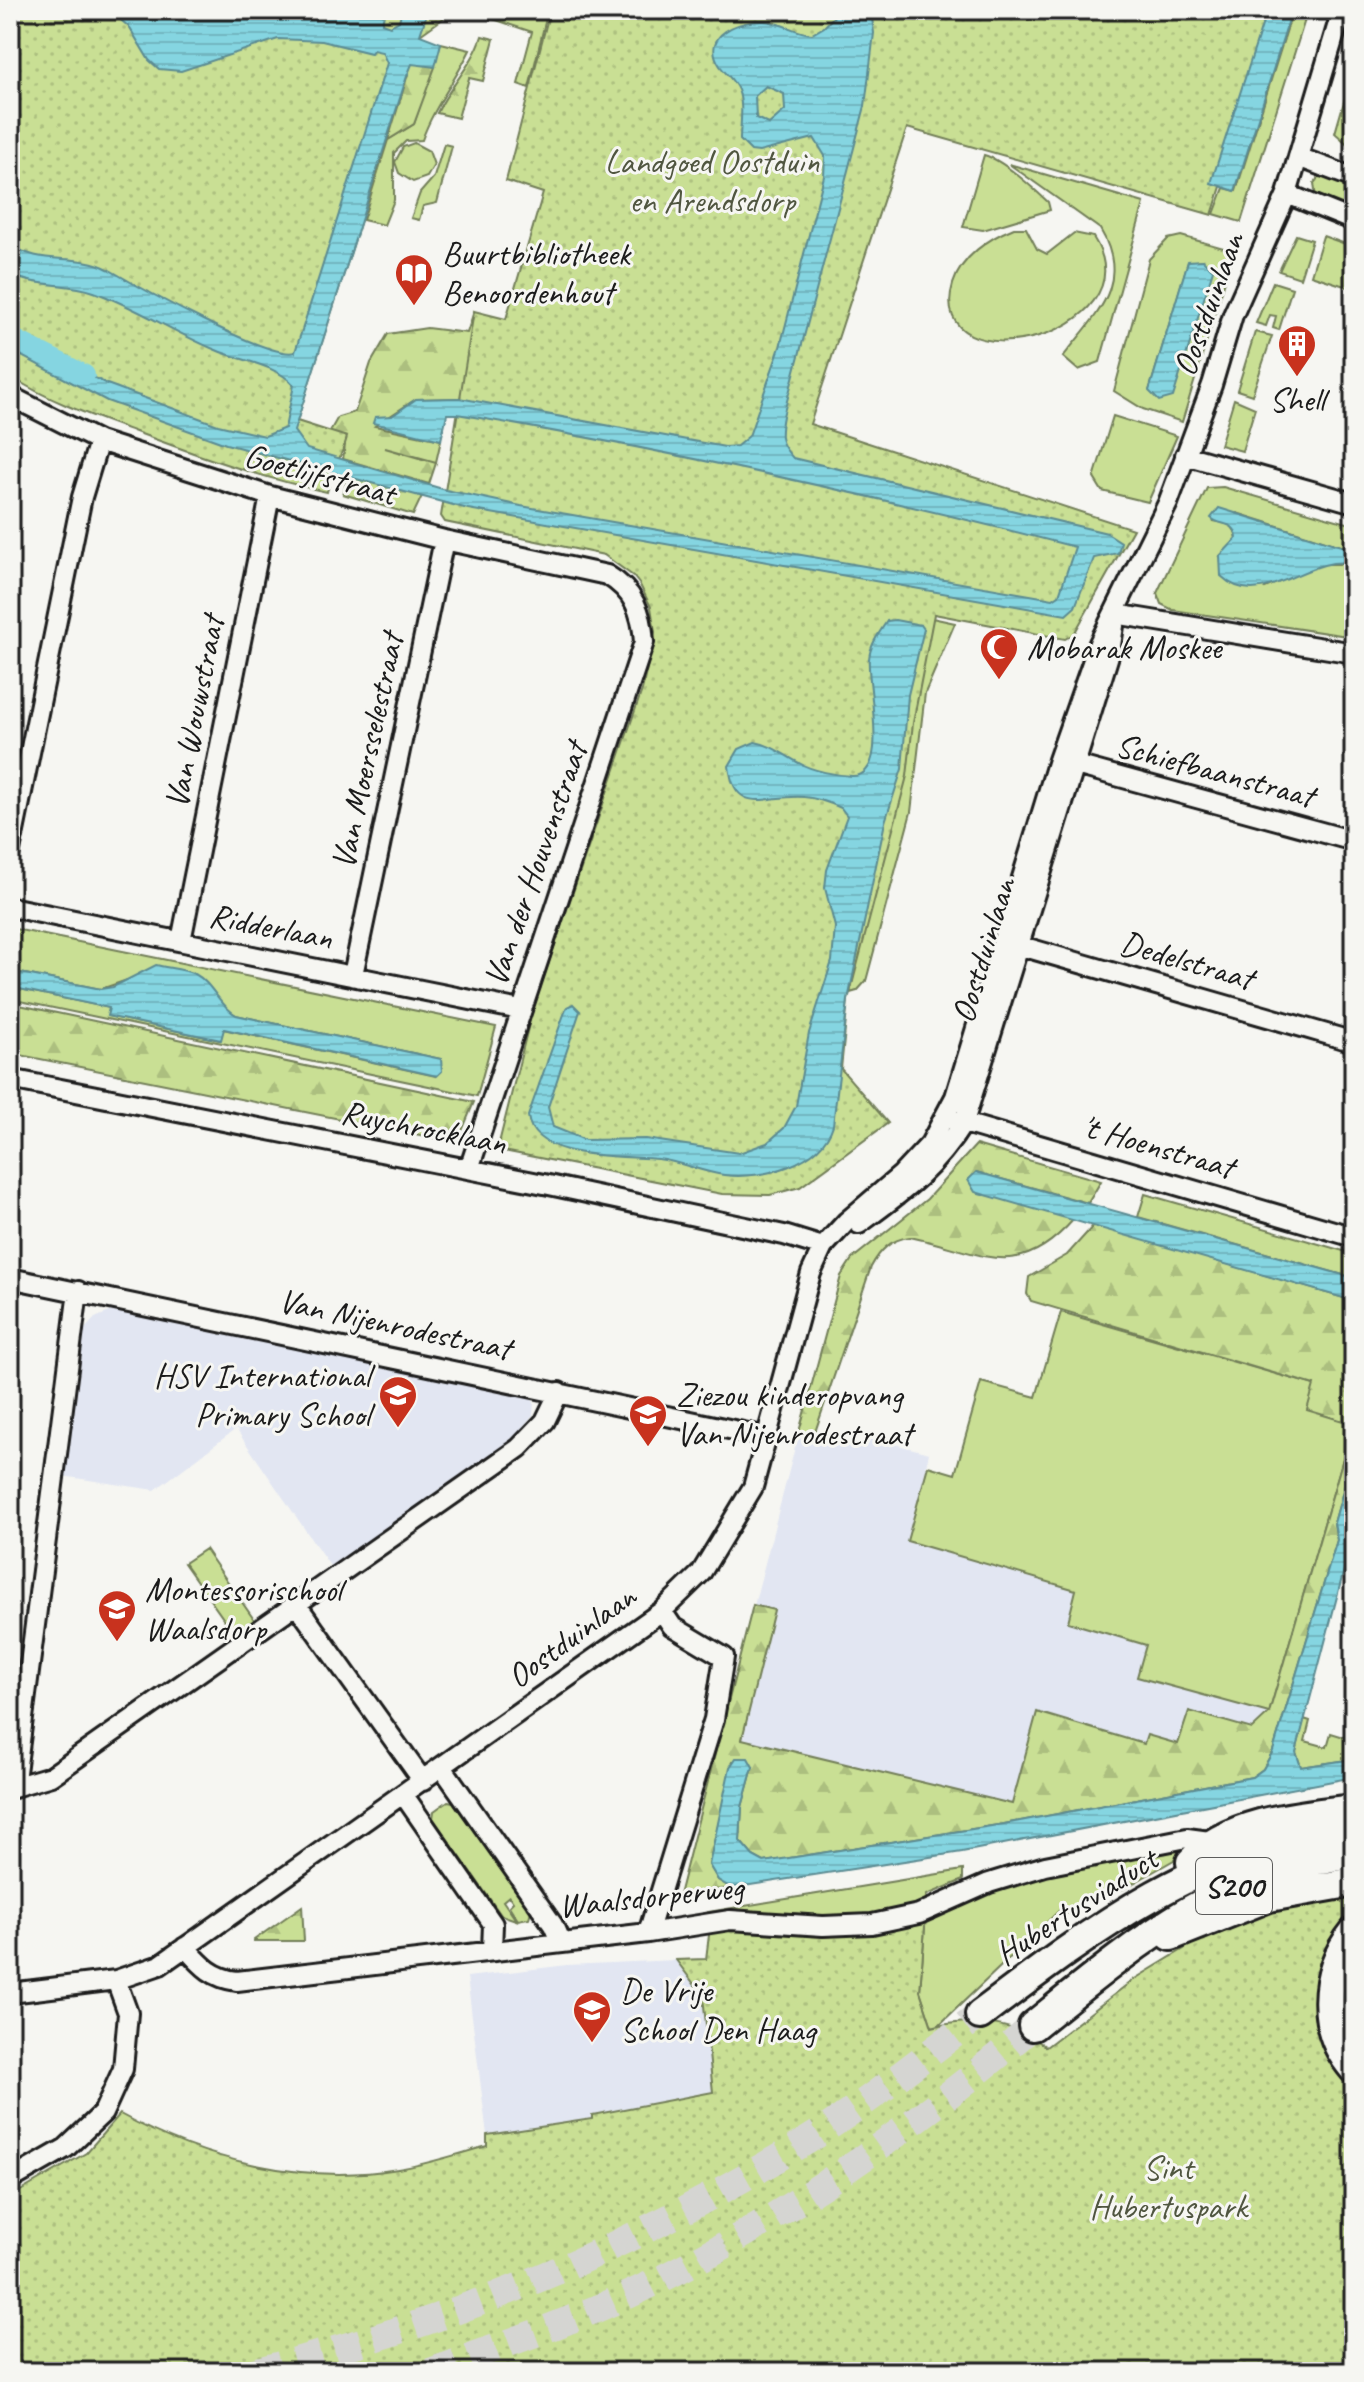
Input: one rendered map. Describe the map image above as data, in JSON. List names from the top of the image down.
{
  "streets": {
    "main road": ["S200", "Waalsdorperweg", "Hubertusviaduct"],
    "street": [
      "Oostduinlaan",
      "Goetlijfstraat",
      "Van Wouwstraat",
      "Van Moersselestraat",
      "Schiefbaanstraat",
      "Van der Houvenstraat",
      "Ridderlaan",
      "Dedelstraat",
      "Ruychrocklaan",
      "'t Hoenstraat",
      "Van Nijenrodestraat"
    ]
  },
  "crossings": [
    ["Oostduinlaan", "Schiefbaanstraat"],
    ["Oostduinlaan", "Dedelstraat"],
    ["Oostduinlaan", "Ruychrocklaan"],
    ["Oostduinlaan", "'t Hoenstraat"],
    ["Oostduinlaan", "Van Nijenrodestraat"],
    ["Oostduinlaan", "Waalsdorperweg"],
    ["Goetlijfstraat", "Van Wouwstraat"],
    ["Goetlijfstraat", "Van Moersselestraat"],
    ["Goetlijfstraat", "Van der Houvenstraat"],
    ["Van Wouwstraat", "Ridderlaan"],
    ["Van Moersselestraat", "Ridderlaan"],
    ["Van der Houvenstraat", "Ridderlaan"],
    ["Van der Houvenstraat", "Ruychrocklaan"],
    ["S200", "Hubertusviaduct"]
  ],
  "parks": ["Landgoed Oostduin en Arendsdorp", "Sint Hubertuspark"],
  "places": {
    "library": ["Buurtbibliotheek Benoordenhout"],
    "building": ["Shell"],
    "mosque": ["Mobarak Moskee"],
    "school or university": [
      "HSV International Primary School",
      "Ziezou kinderopvang Van Nijenrodestraat",
      "Montessorischool Waalsdorp",
      "De Vrije School Den Haag"
    ]
  }
}
